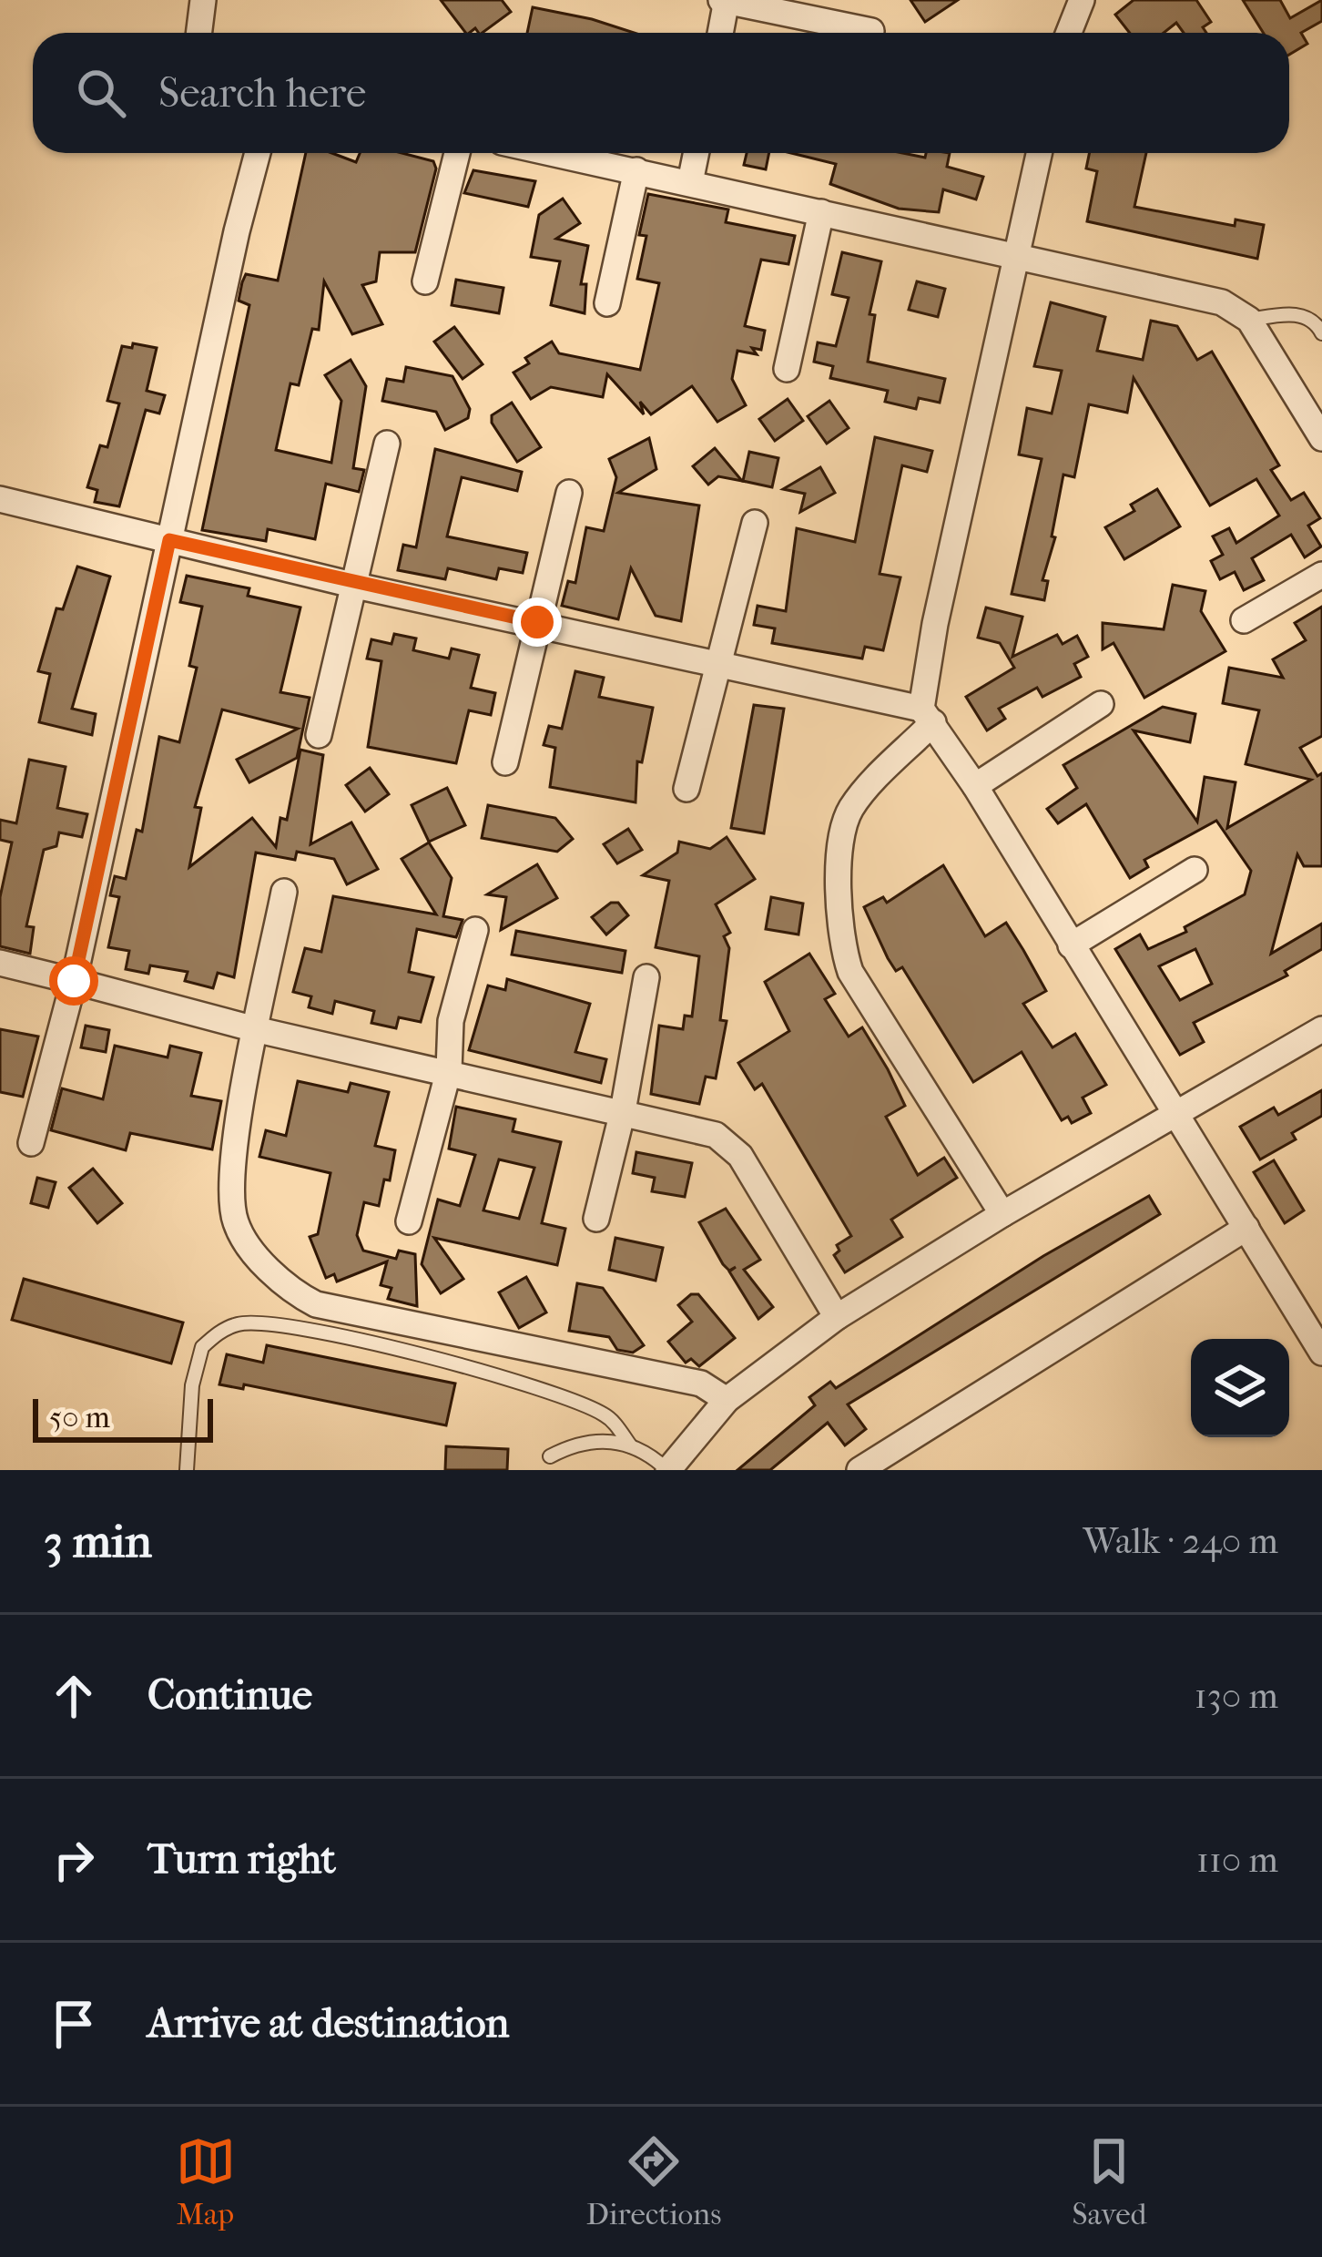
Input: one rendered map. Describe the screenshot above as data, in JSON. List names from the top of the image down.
{
  "scale_bar": "50 m",
  "page": {
    "search": "Search here",
    "scale": "50 m",
    "heading": ["3 min", "Walk · 240 m"],
    "list": [
      ["Continue", "130 m"],
      ["Turn right", "110 m"],
      "Arrive at destination"
    ],
    "nav": ["Map", "Directions", "Saved"]
  }
}
